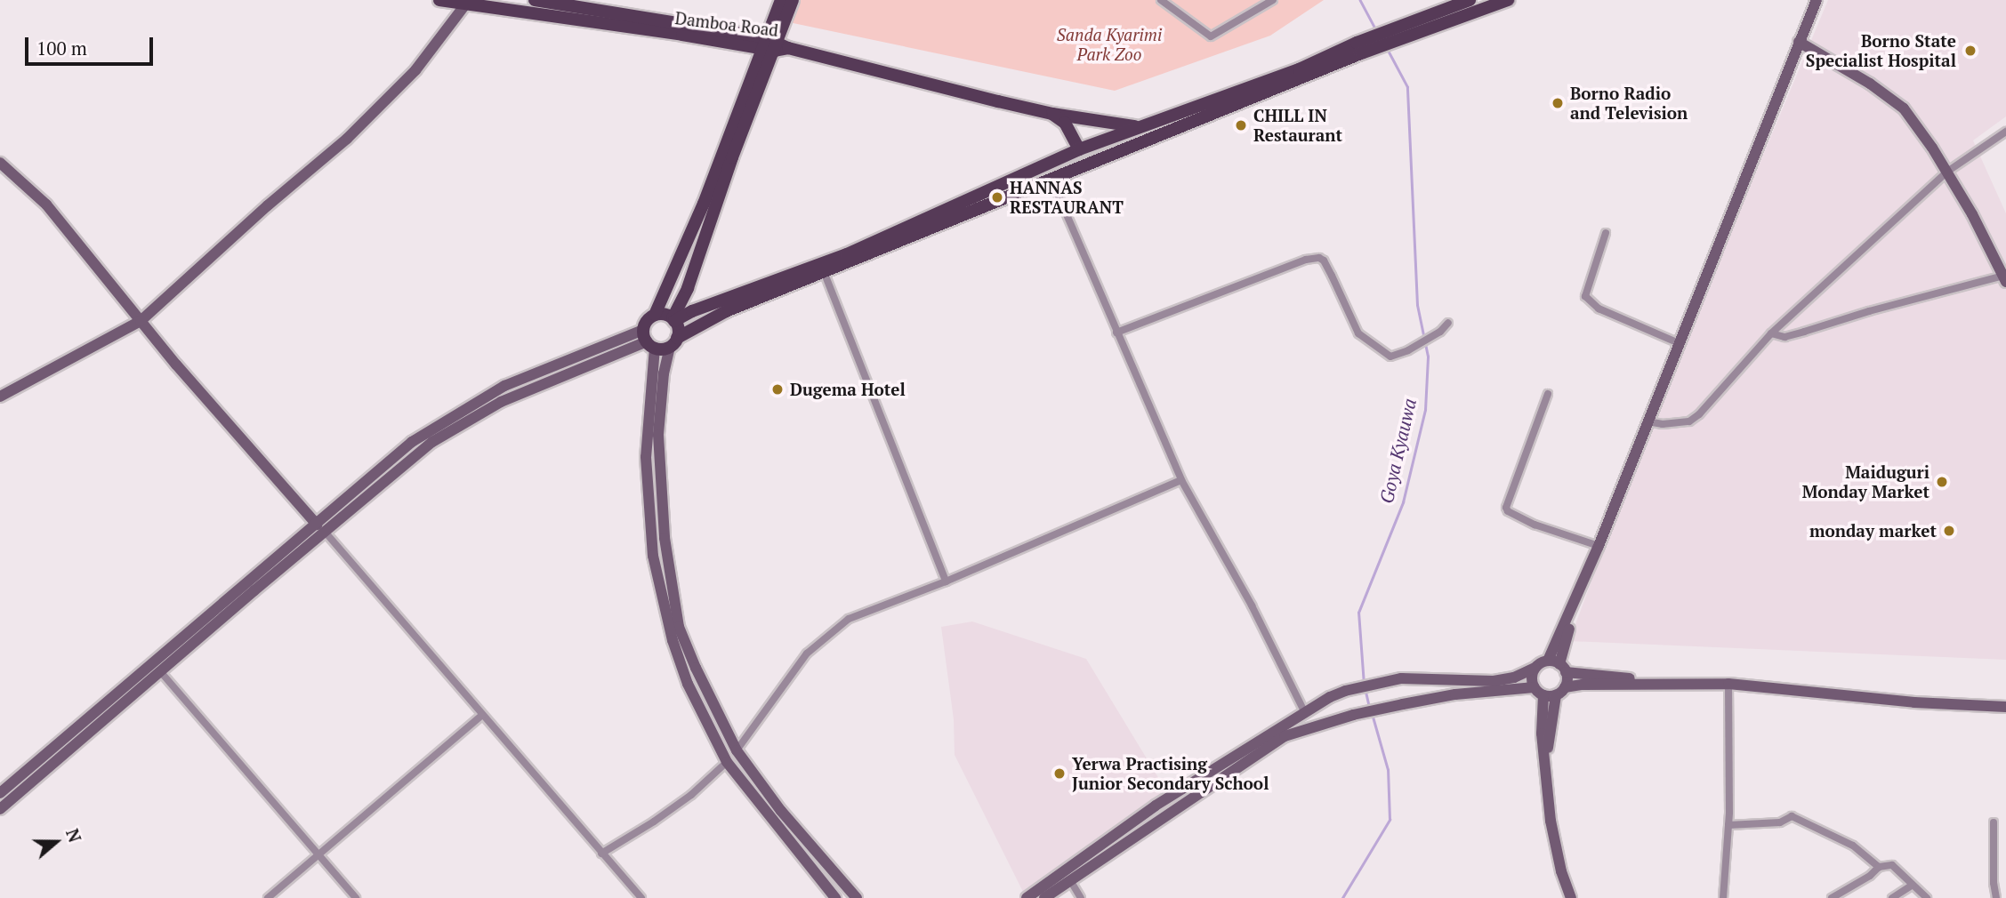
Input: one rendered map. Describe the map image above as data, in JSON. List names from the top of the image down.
{
  "streets": {
    "main road": ["Damboa Road"]
  },
  "water": ["Goya Kyauwa"],
  "parks": ["Sanda Kyarimi Park Zoo"],
  "places": [
    "Borno State Specialist Hospital",
    "Borno Radio and Television",
    "CHILL IN Restaurant",
    "HANNAS RESTAURANT",
    "Dugema Hotel",
    "Maiduguri Monday Market",
    "monday market",
    "Yerwa Practising Junior Secondary School"
  ],
  "scale_bar": "100 m",
  "north": "right"
}
